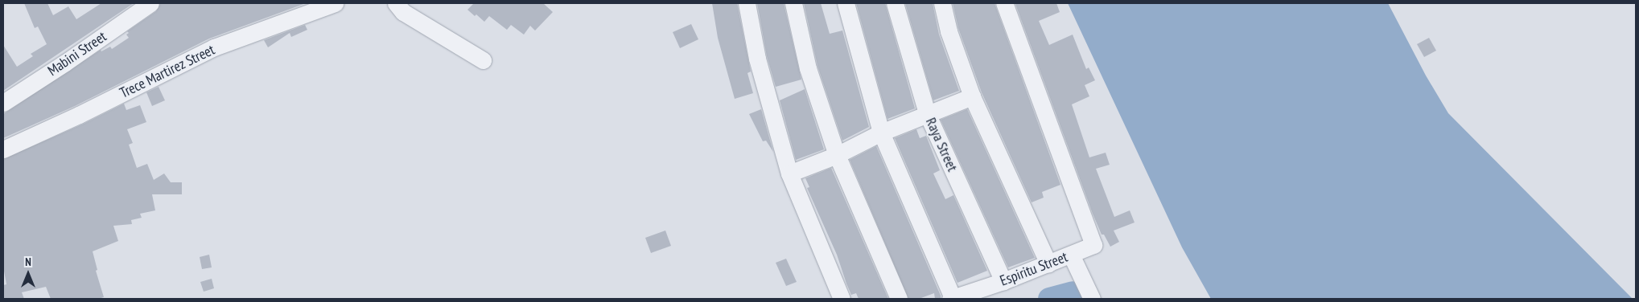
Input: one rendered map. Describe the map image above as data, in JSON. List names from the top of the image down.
{
  "streets": {
    "street": [
      "Mabini Street",
      "Trece Martirez Street",
      "Raya Street",
      "Espiritu Street"
    ]
  },
  "crossings": [
    ["Raya Street", "Espiritu Street"]
  ],
  "north": "top"
}
